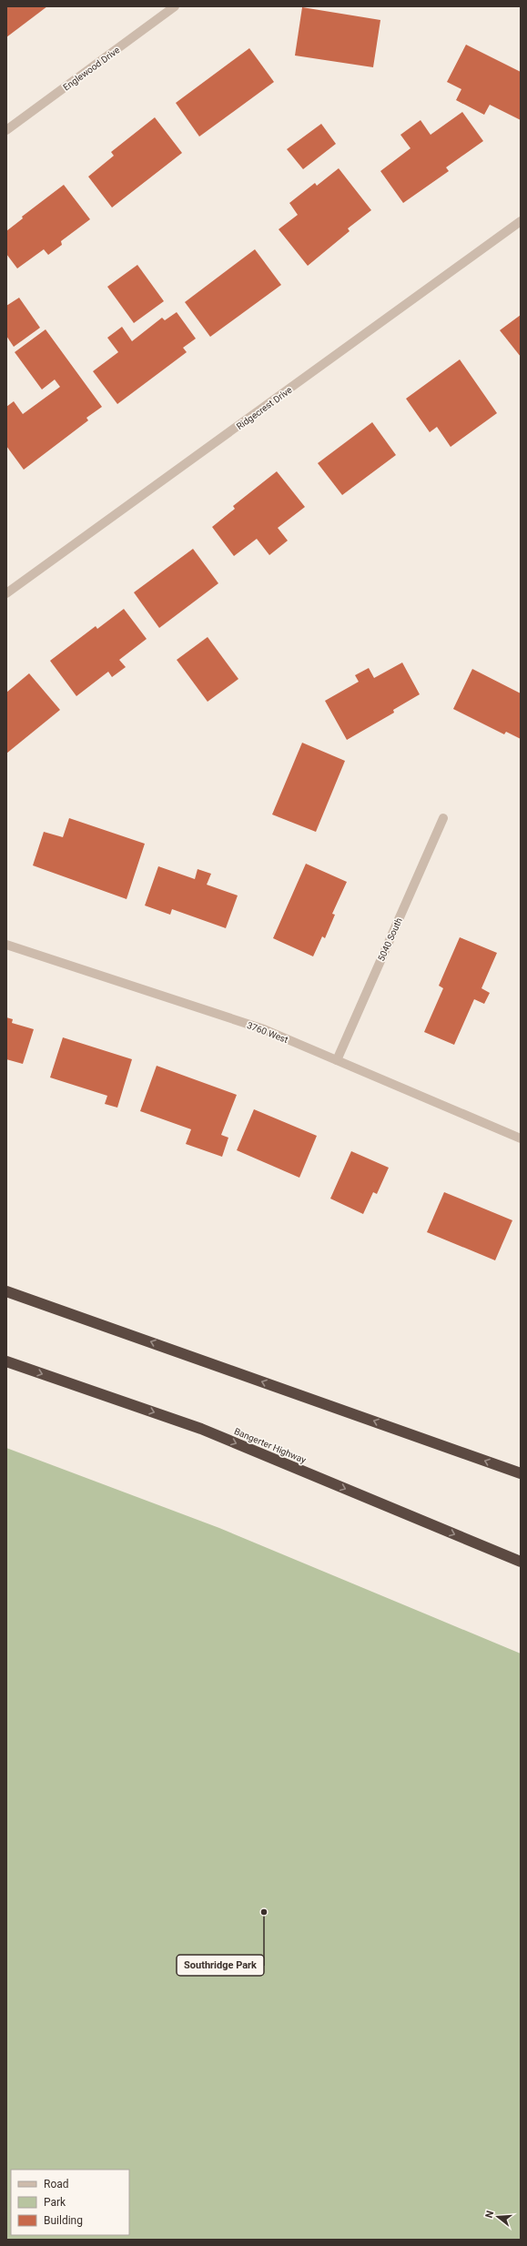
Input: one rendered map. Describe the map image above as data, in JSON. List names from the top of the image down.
{
  "streets": {
    "highway": ["Bangerter Highway"],
    "street": [
      "Englewood Drive",
      "Ridgecrest Drive",
      "5040 South",
      "3760 West"
    ]
  },
  "crossings": [
    ["5040 South", "3760 West"]
  ],
  "places": ["Southridge Park"],
  "legend": ["Road", "Park", "Building"],
  "north": "left"
}
